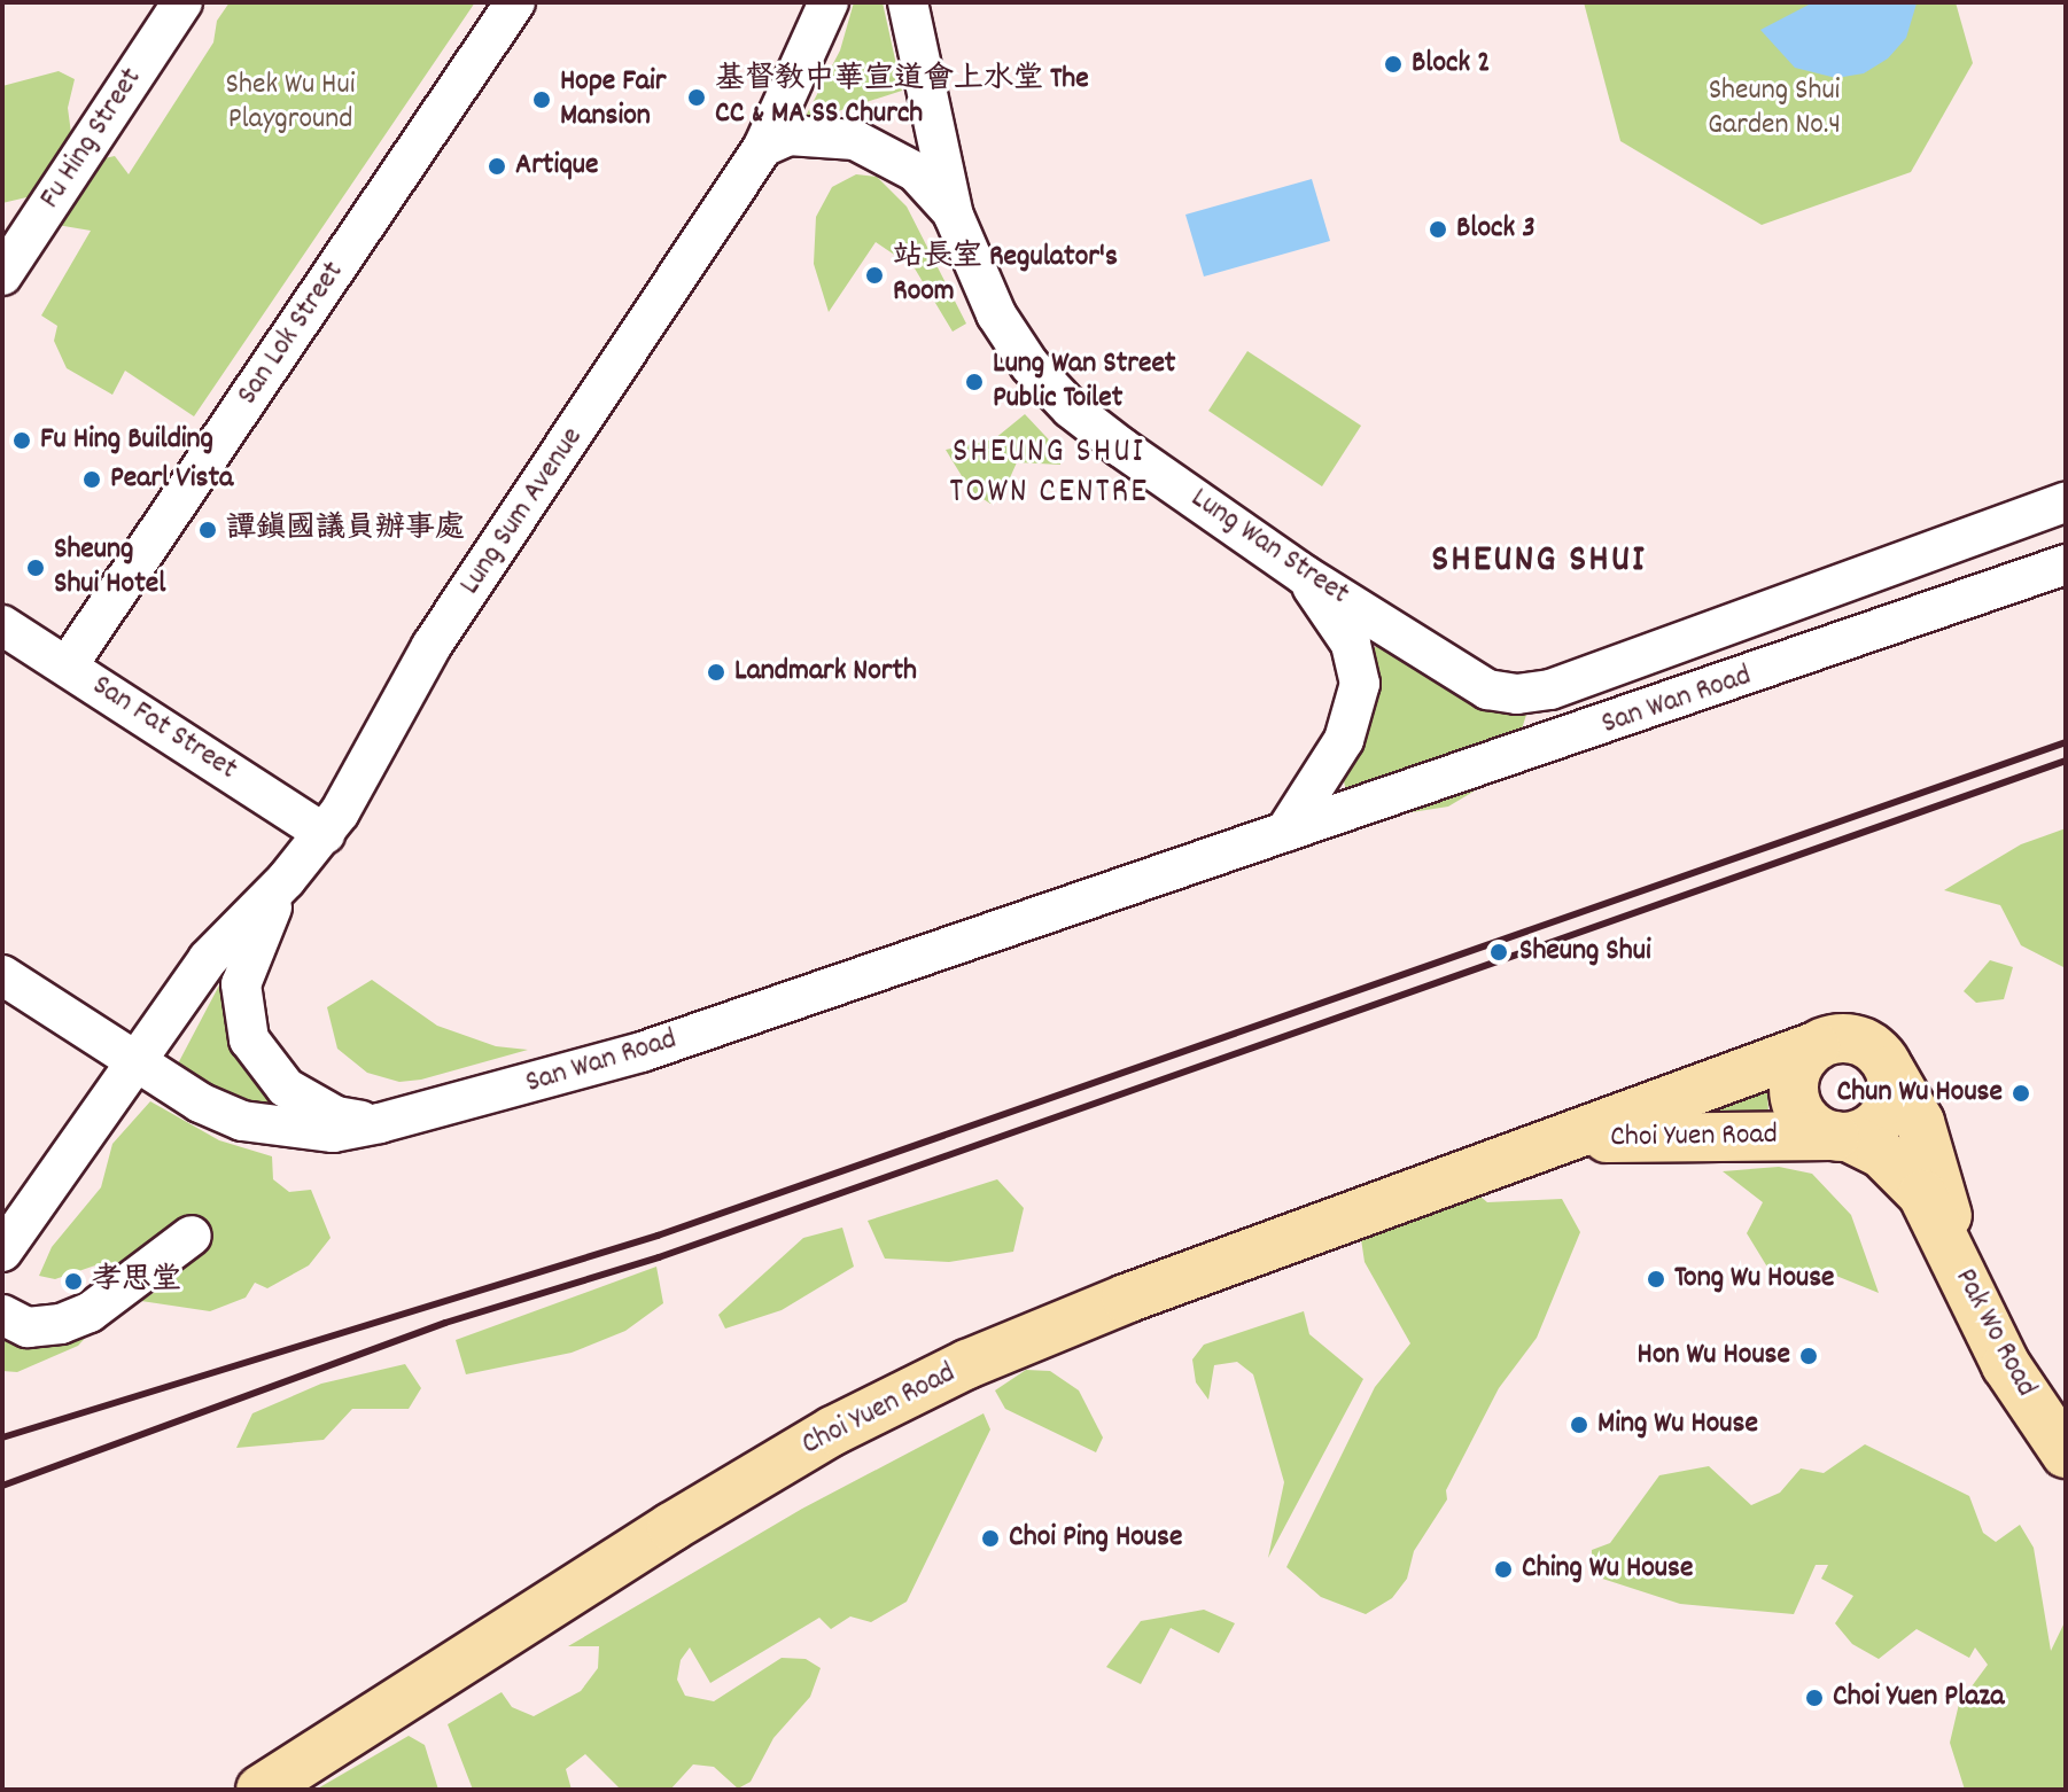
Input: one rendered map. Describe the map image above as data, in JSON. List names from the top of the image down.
{
  "streets": {
    "main road": ["Choi Yuen Road", "Pak Wo Road"],
    "street": [
      "Fu Hing Street",
      "San Lok Street",
      "Lung Sum Avenue",
      "Lung Wan Street",
      "San Wan Road",
      "San Fat Street"
    ]
  },
  "crossings": [
    ["San Lok Street", "San Fat Street"],
    ["Lung Sum Avenue", "San Wan Road"],
    ["Lung Sum Avenue", "San Fat Street"],
    ["Lung Wan Street", "San Wan Road"],
    ["Choi Yuen Road", "Pak Wo Road"]
  ],
  "districts": ["SHEUNG SHUI TOWN CENTRE", "SHEUNG SHUI"],
  "parks": ["Shek Wu Hui Playground", "Sheung Shui Garden No.4"],
  "places": [
    "Block 2",
    "基督教中華宣道會上水堂 The CC & MA SS Church",
    "Hope Fair Mansion",
    "Artique",
    "Block 3",
    "站長室 Regulator's Room",
    "Lung Wan Street Public Toilet",
    "Fu Hing Building",
    "Pearl Vista",
    "譚鎮國議員辦事處",
    "Sheung Shui Hotel",
    "Landmark North",
    "Sheung Shui",
    "Chun Wu House",
    "Tong Wu House",
    "孝思堂",
    "Hon Wu House",
    "Ming Wu House",
    "Choi Ping House",
    "Ching Wu House",
    "Choi Yuen Plaza"
  ]
}
